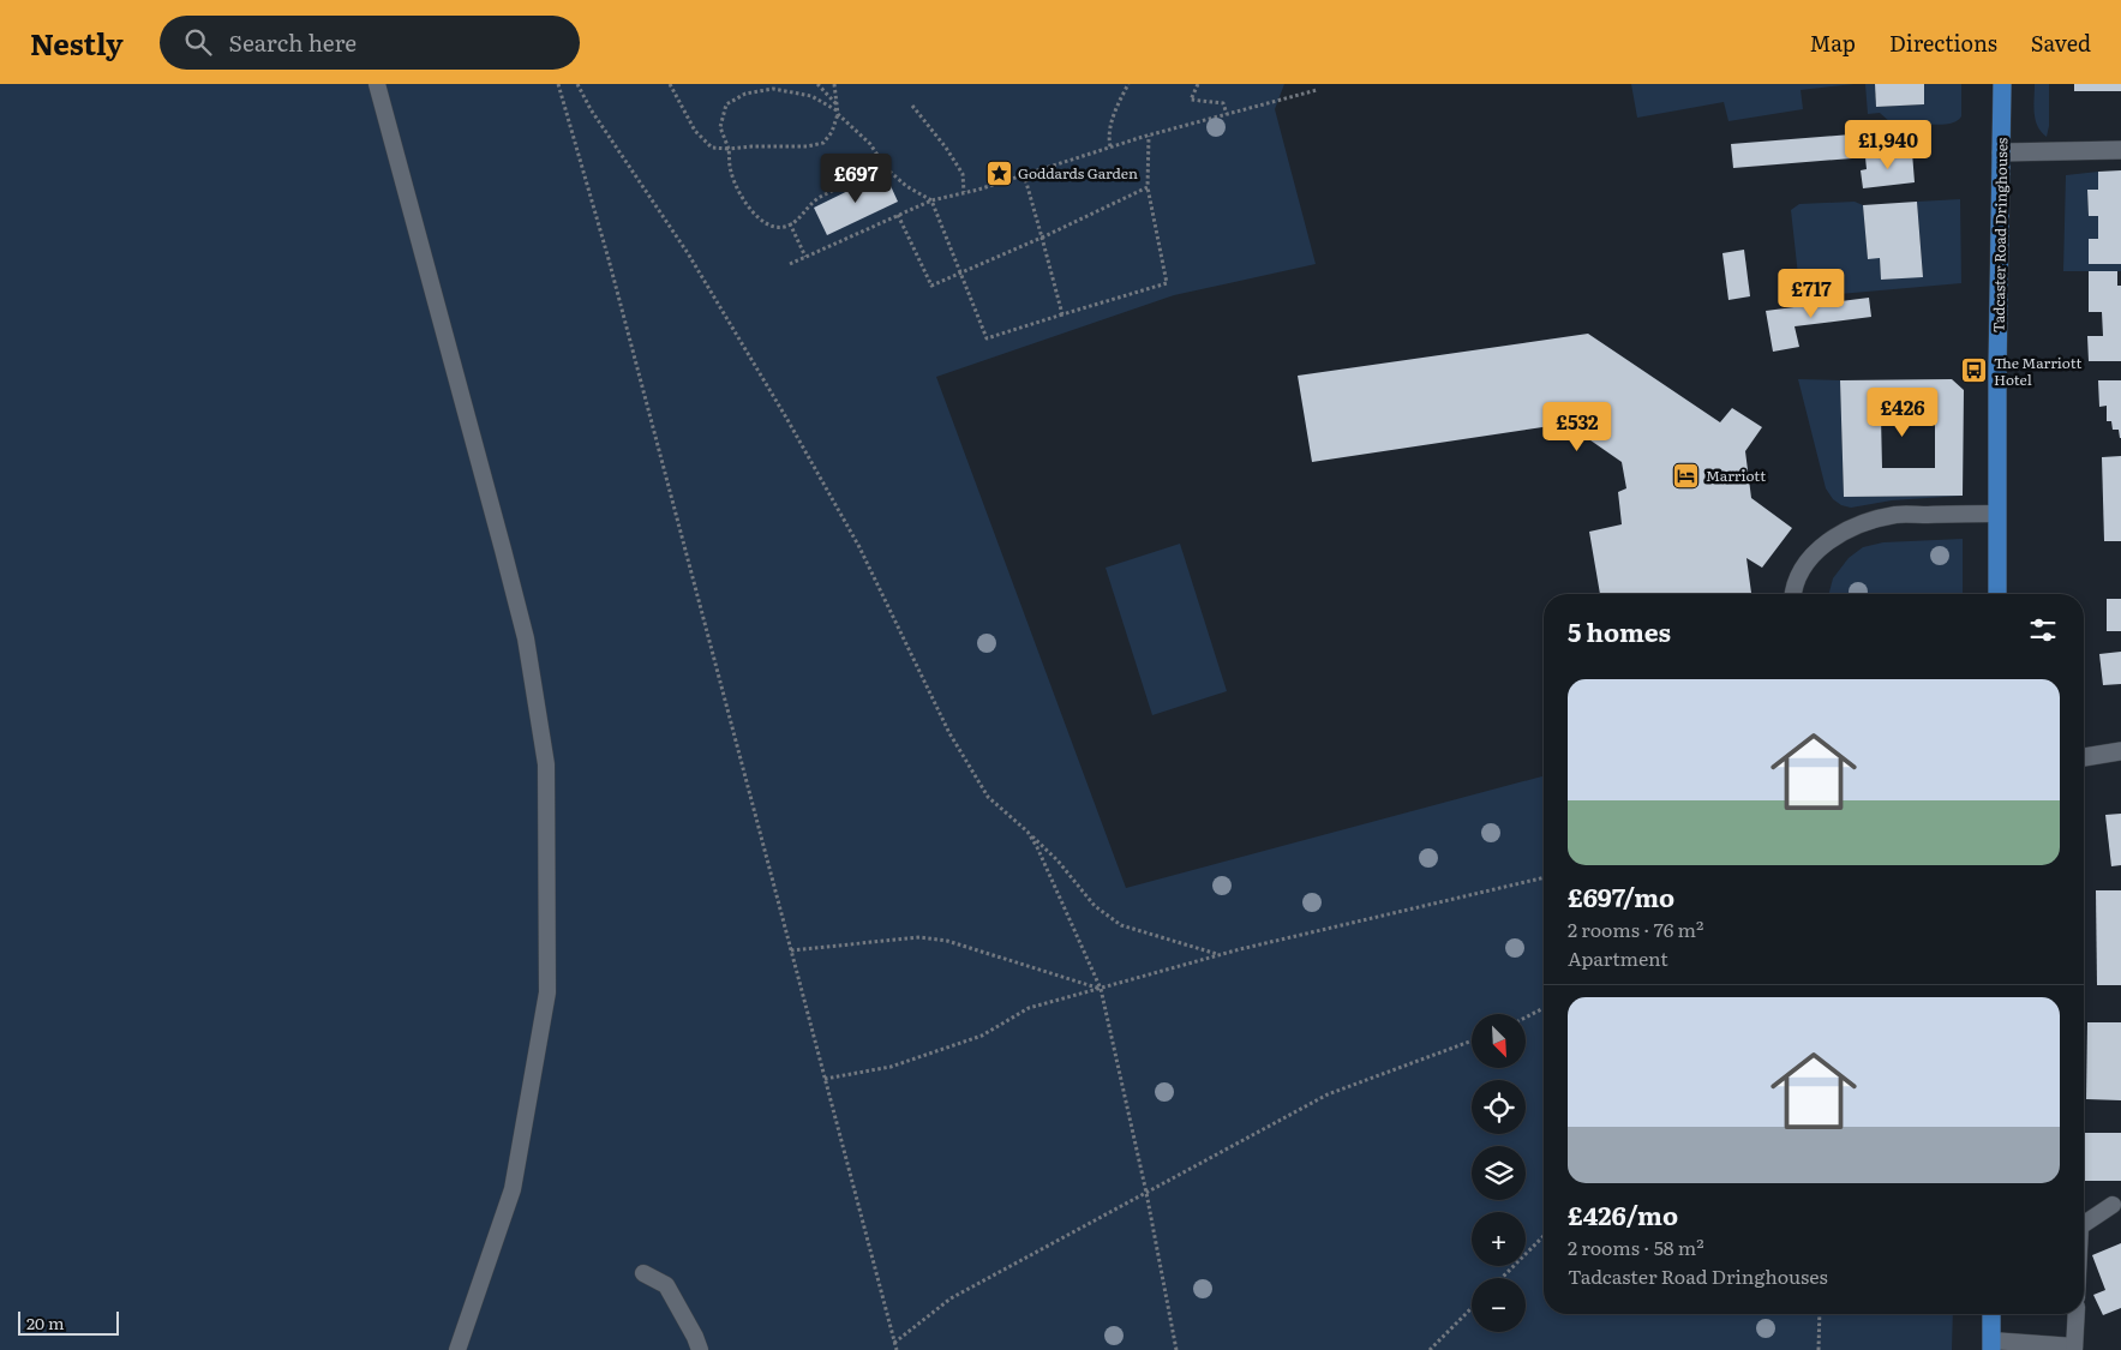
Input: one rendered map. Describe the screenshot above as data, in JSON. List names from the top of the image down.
{
  "streets": {
    "main road": ["Tadcaster Road Dringhouses"]
  },
  "places": {
    "place": ["Goddards Garden"],
    "bus stop": ["The Marriott Hotel"],
    "hotel": ["Marriott"]
  },
  "scale_bar": "20 m",
  "north": "bottom right",
  "page": {
    "header": "Nestly",
    "search": "Search here",
    "nav": ["Map", "Directions", "Saved"],
    "price": [
      "£1,940",
      "£697",
      "£717",
      "£426",
      "£532"
    ],
    "heading": "5 homes",
    "list": [
      {
        "name": "£697/mo",
        "note": "2 rooms · 76 m² · Apartment"
      },
      {
        "name": "£426/mo",
        "note": "2 rooms · 58 m² · Tadcaster Road Dringhouses"
      }
    ],
    "map_buttons": ["+", "−"],
    "scale": "20 m"
  }
}
